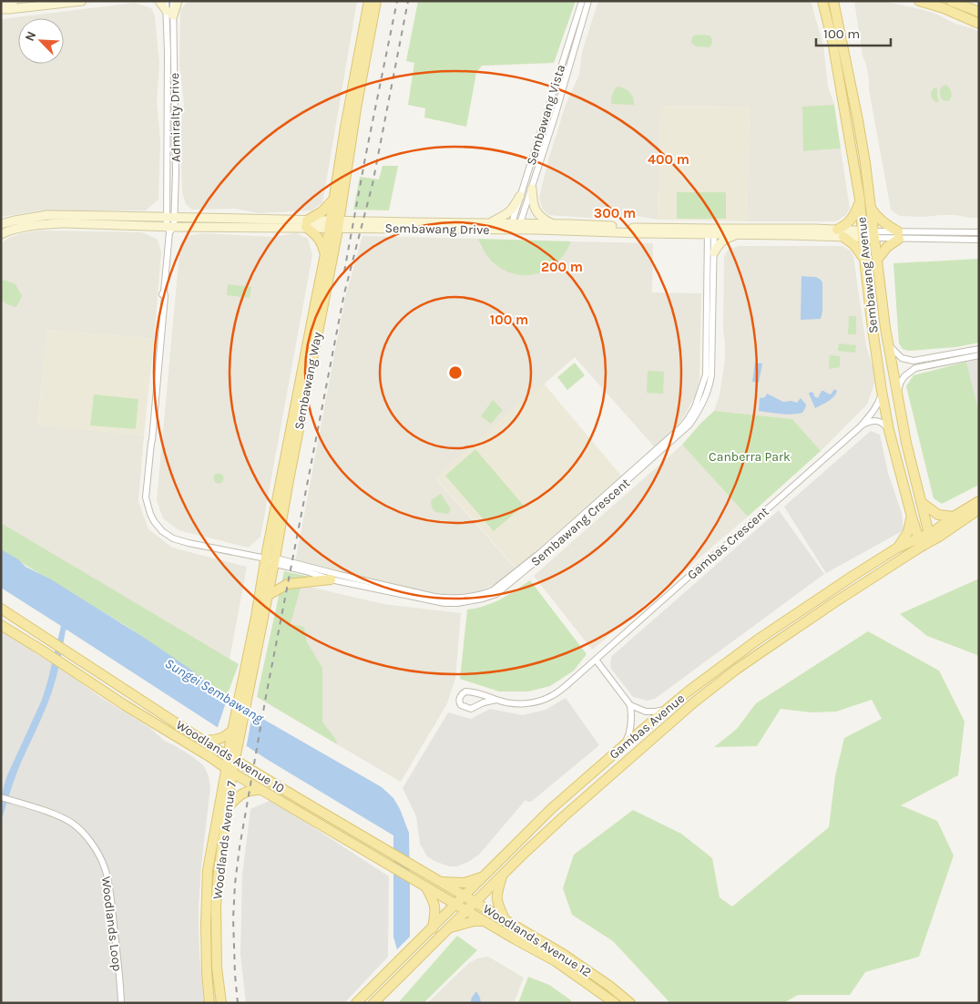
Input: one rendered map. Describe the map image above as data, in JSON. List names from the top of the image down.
{
  "streets": {
    "main road": [
      "Sembawang Drive",
      "Sembawang Avenue",
      "Sembawang Way",
      "Gambas Avenue",
      "Woodlands Avenue 10",
      "Woodlands Avenue 7",
      "Woodlands Avenue 12"
    ],
    "street": [
      "Sembawang Vista",
      "Admiralty Drive",
      "Sembawang Crescent",
      "Gambas Crescent",
      "Woodlands Loop"
    ]
  },
  "crossings": [
    ["Sembawang Vista", "Sembawang Drive"],
    ["Admiralty Drive", "Sembawang Drive"],
    ["Admiralty Drive", "Sembawang Way"],
    ["Admiralty Drive", "Sembawang Crescent"],
    ["Sembawang Drive", "Sembawang Avenue"],
    ["Sembawang Drive", "Sembawang Way"],
    ["Sembawang Drive", "Sembawang Crescent"],
    ["Sembawang Avenue", "Gambas Crescent"],
    ["Sembawang Avenue", "Gambas Avenue"],
    ["Sembawang Way", "Sembawang Crescent"],
    ["Sembawang Way", "Woodlands Avenue 10"],
    ["Sembawang Way", "Woodlands Avenue 7"],
    ["Gambas Avenue", "Woodlands Avenue 10"],
    ["Gambas Avenue", "Woodlands Avenue 12"],
    ["Woodlands Avenue 10", "Woodlands Avenue 7"],
    ["Woodlands Avenue 10", "Woodlands Avenue 12"]
  ],
  "water": ["Sungei Sembawang"],
  "parks": ["Canberra Park"],
  "scale_bar": "100 m",
  "north": "top left",
  "rings": [
    "400 m",
    "300 m",
    "200 m",
    "100 m"
  ]
}
